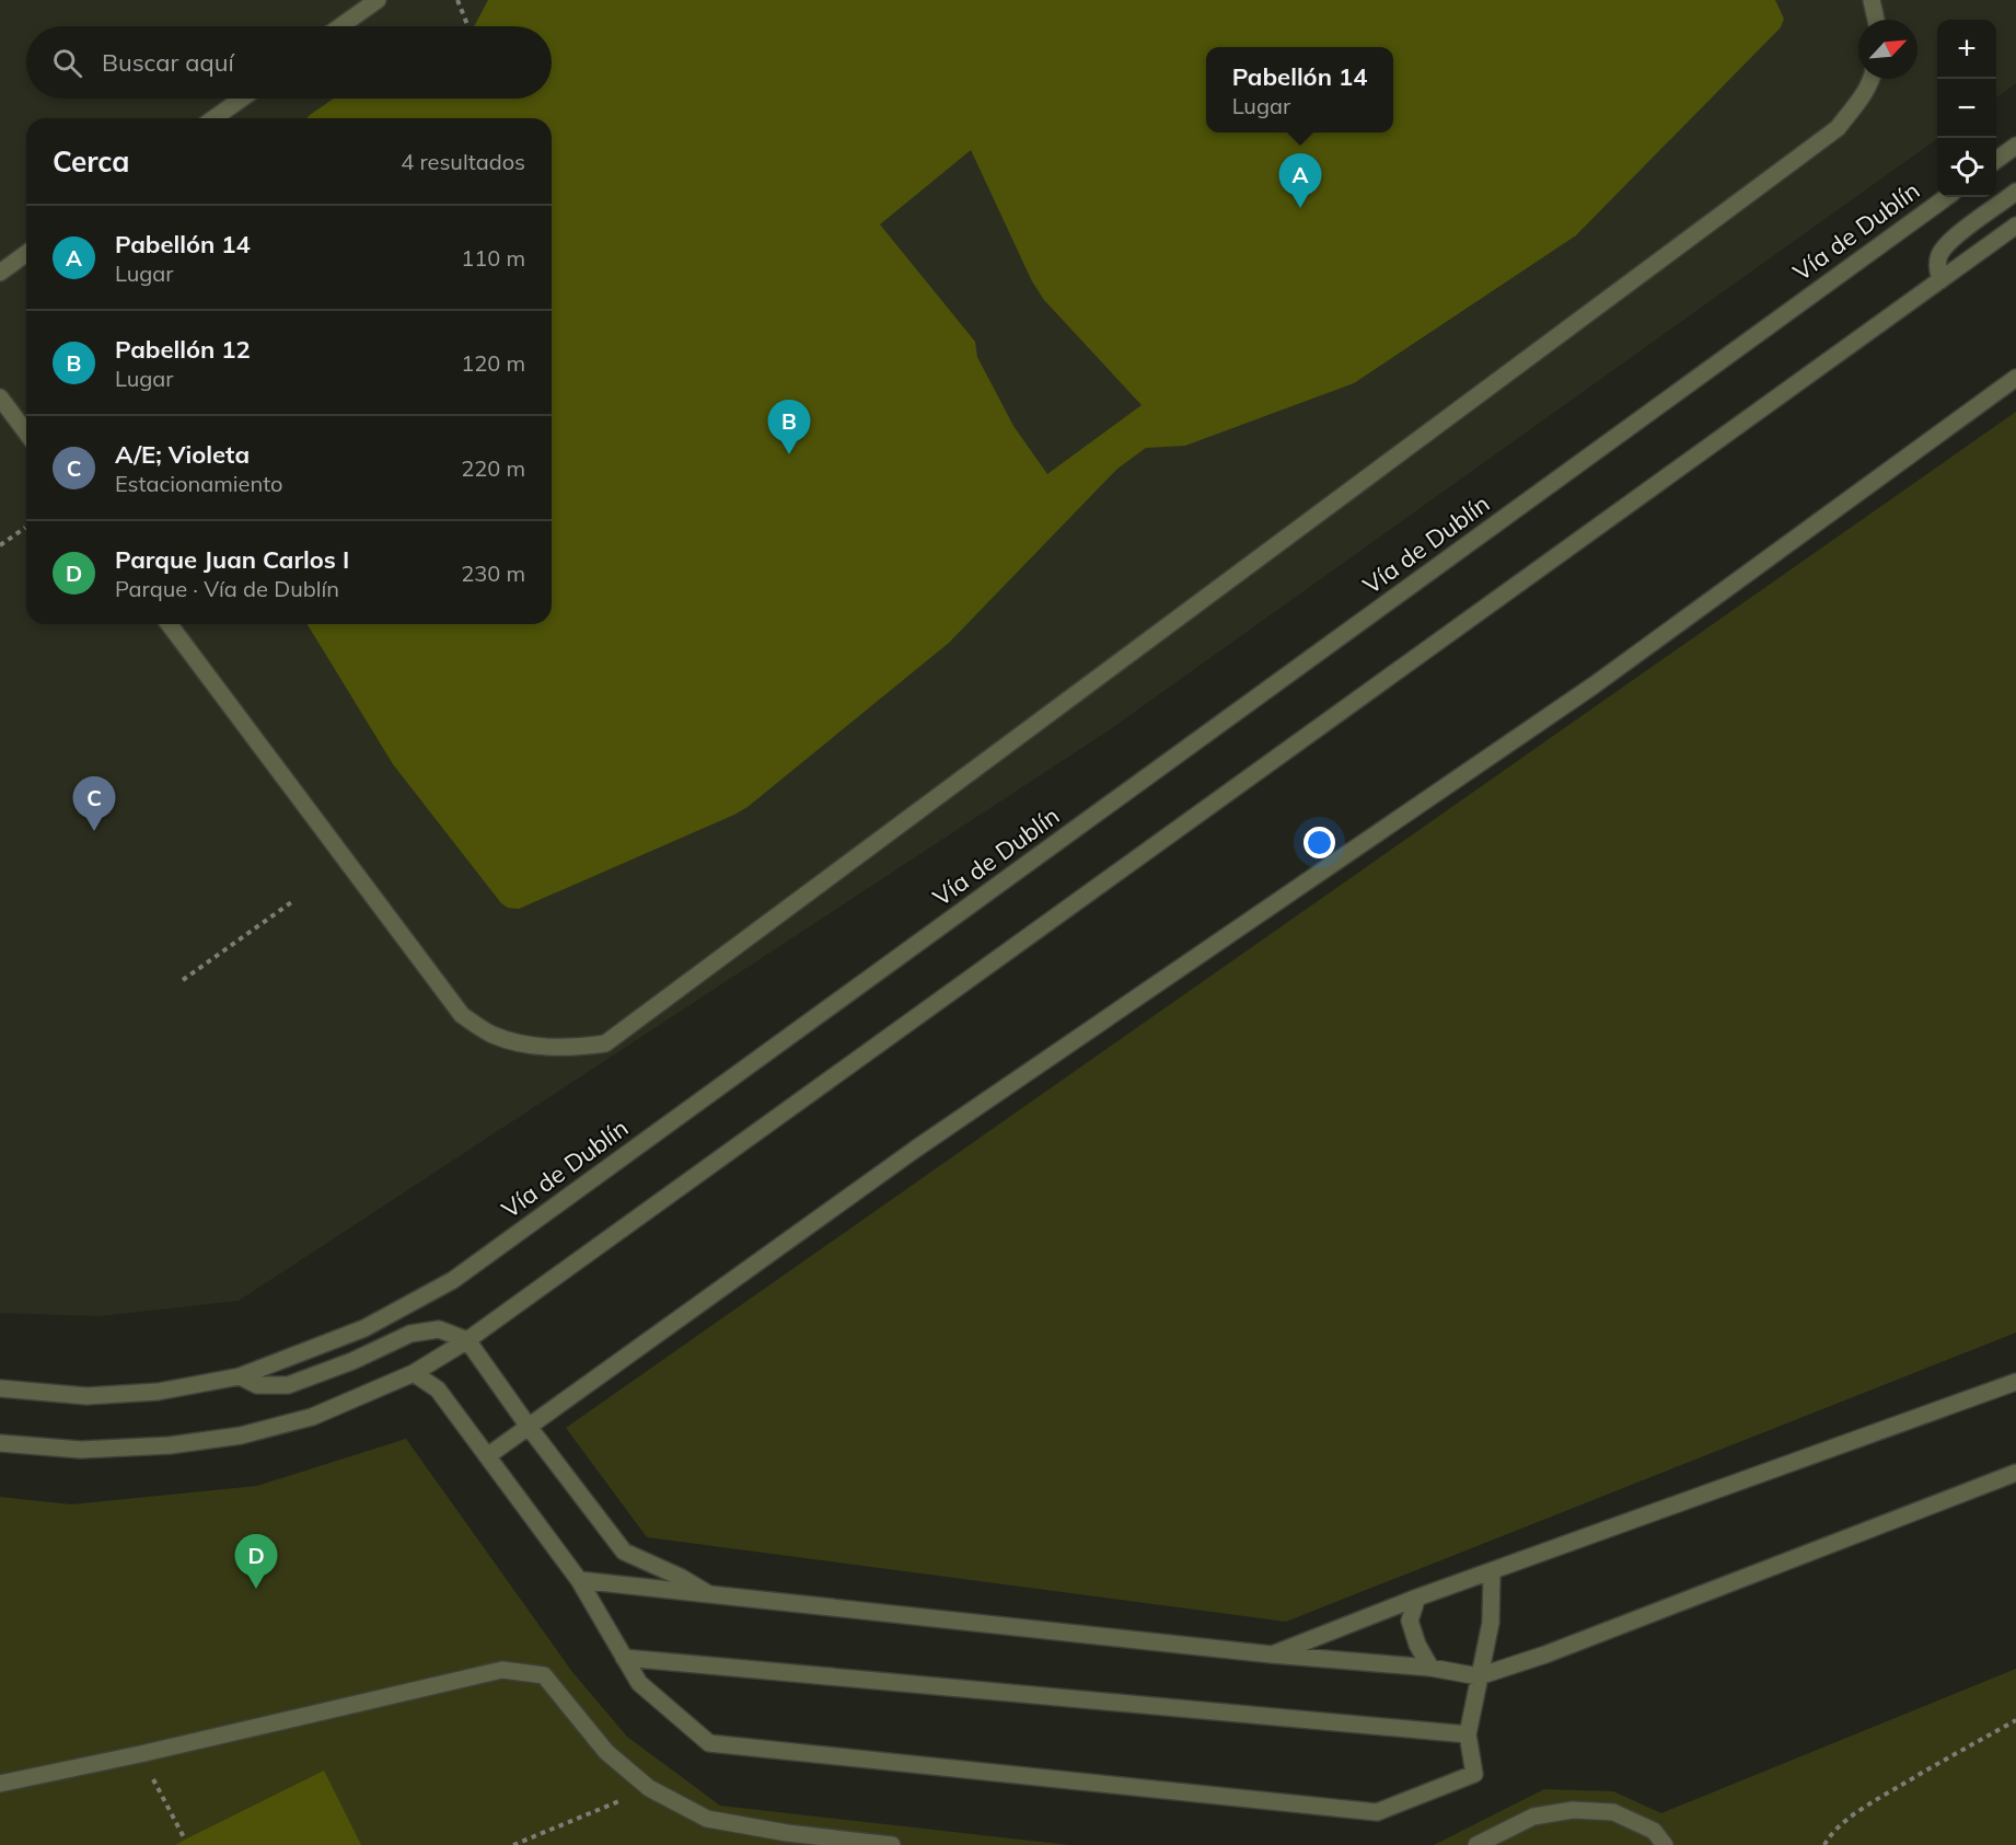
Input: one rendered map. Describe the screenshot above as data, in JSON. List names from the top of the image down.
{
  "streets": {
    "street": ["Vía de Dublín"]
  },
  "north": "top right",
  "page": {
    "map_buttons": ["+", "−"],
    "search": "Buscar aquí",
    "popup": ["Pabellón 14", "Lugar"],
    "heading": ["Cerca", "4 resultados"],
    "pins": [
      "A",
      "B",
      "C",
      "D"
    ],
    "list": [
      {
        "mark": "A",
        "name": "Pabellón 14",
        "note": "Lugar",
        "value": "110 m"
      },
      {
        "mark": "B",
        "name": "Pabellón 12",
        "note": "Lugar",
        "value": "120 m"
      },
      {
        "mark": "C",
        "name": "A/E; Violeta",
        "note": "Estacionamiento",
        "value": "220 m"
      },
      {
        "mark": "D",
        "name": "Parque Juan Carlos I",
        "note": "Parque · Vía de Dublín",
        "value": "230 m"
      }
    ]
  }
}
